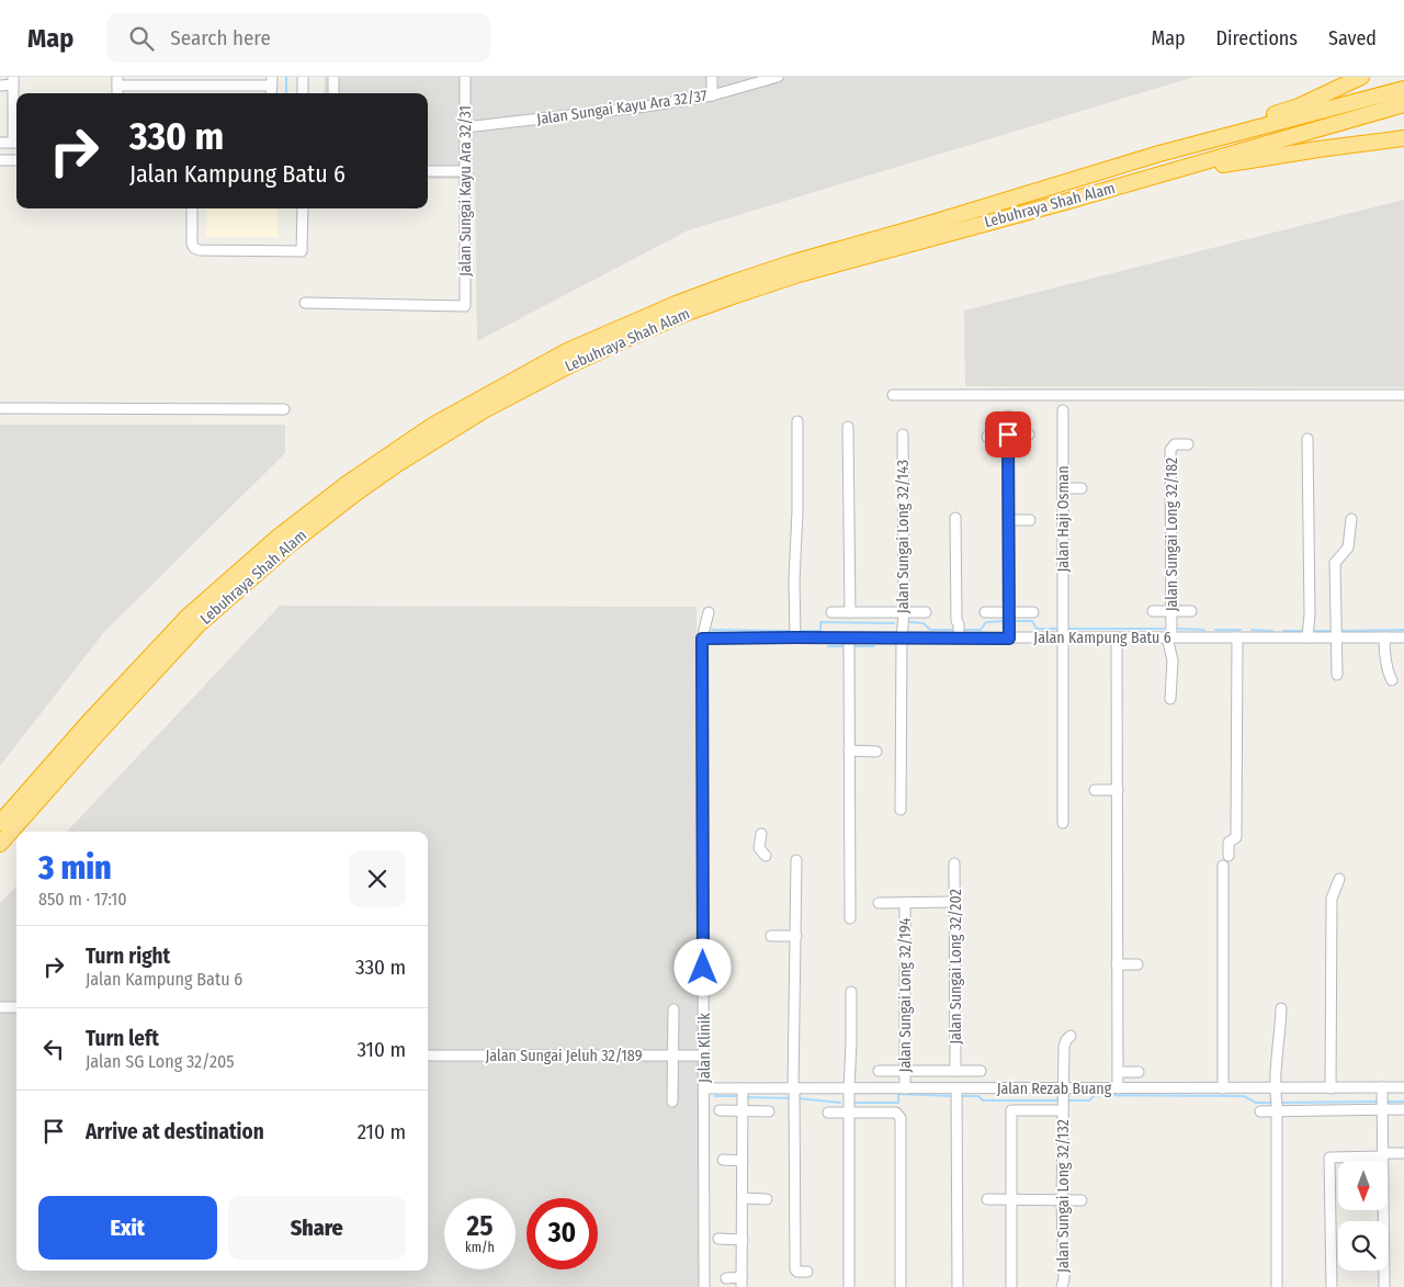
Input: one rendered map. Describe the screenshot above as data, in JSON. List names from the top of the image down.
{
  "streets": {
    "highway": ["Lebuhraya Shah Alam"],
    "street": [
      "Jalan Sungai Kayu Ara 32/37",
      "Jalan Sungai Kayu Ara 32/31",
      "Jalan Haji Osman",
      "Jalan Sungai Long 32/182",
      "Jalan Sungai Long 32/143",
      "Jalan Kampung Batu 6",
      "Jalan Sungai Long 32/202",
      "Jalan Sungai Long 32/194",
      "Jalan Klinik",
      "Jalan Sungai Jeluh 32/189",
      "Jalan Rezab Buang",
      "Jalan Sungai Long 32/132"
    ]
  },
  "crossings": [
    ["Jalan Sungai Kayu Ara 32/37", "Jalan Sungai Kayu Ara 32/31"],
    ["Jalan Haji Osman", "Jalan Kampung Batu 6"],
    ["Jalan Sungai Long 32/182", "Jalan Kampung Batu 6"],
    ["Jalan Sungai Long 32/143", "Jalan Kampung Batu 6"],
    ["Jalan Kampung Batu 6", "Jalan Klinik"],
    ["Jalan Sungai Long 32/194", "Jalan Rezab Buang"],
    ["Jalan Klinik", "Jalan Sungai Jeluh 32/189"],
    ["Jalan Klinik", "Jalan Rezab Buang"],
    ["Jalan Rezab Buang", "Jalan Sungai Long 32/132"]
  ],
  "north": "bottom",
  "page": {
    "header": "Map",
    "search": "Search here",
    "nav": ["Map", "Directions", "Saved"],
    "turn": ["330 m", "Jalan Kampung Batu 6"],
    "heading": ["3 min", "850 m · 17:10"],
    "list": [
      {
        "name": "Turn right",
        "note": "Jalan Kampung Batu 6",
        "value": "330 m"
      },
      {
        "name": "Turn left",
        "note": "Jalan SG Long 32/205",
        "value": "310 m"
      },
      {
        "name": "Arrive at destination",
        "value": "210 m"
      }
    ],
    "buttons": ["Exit", "Share"],
    "speed": "25 km/h",
    "limit": "30"
  }
}
